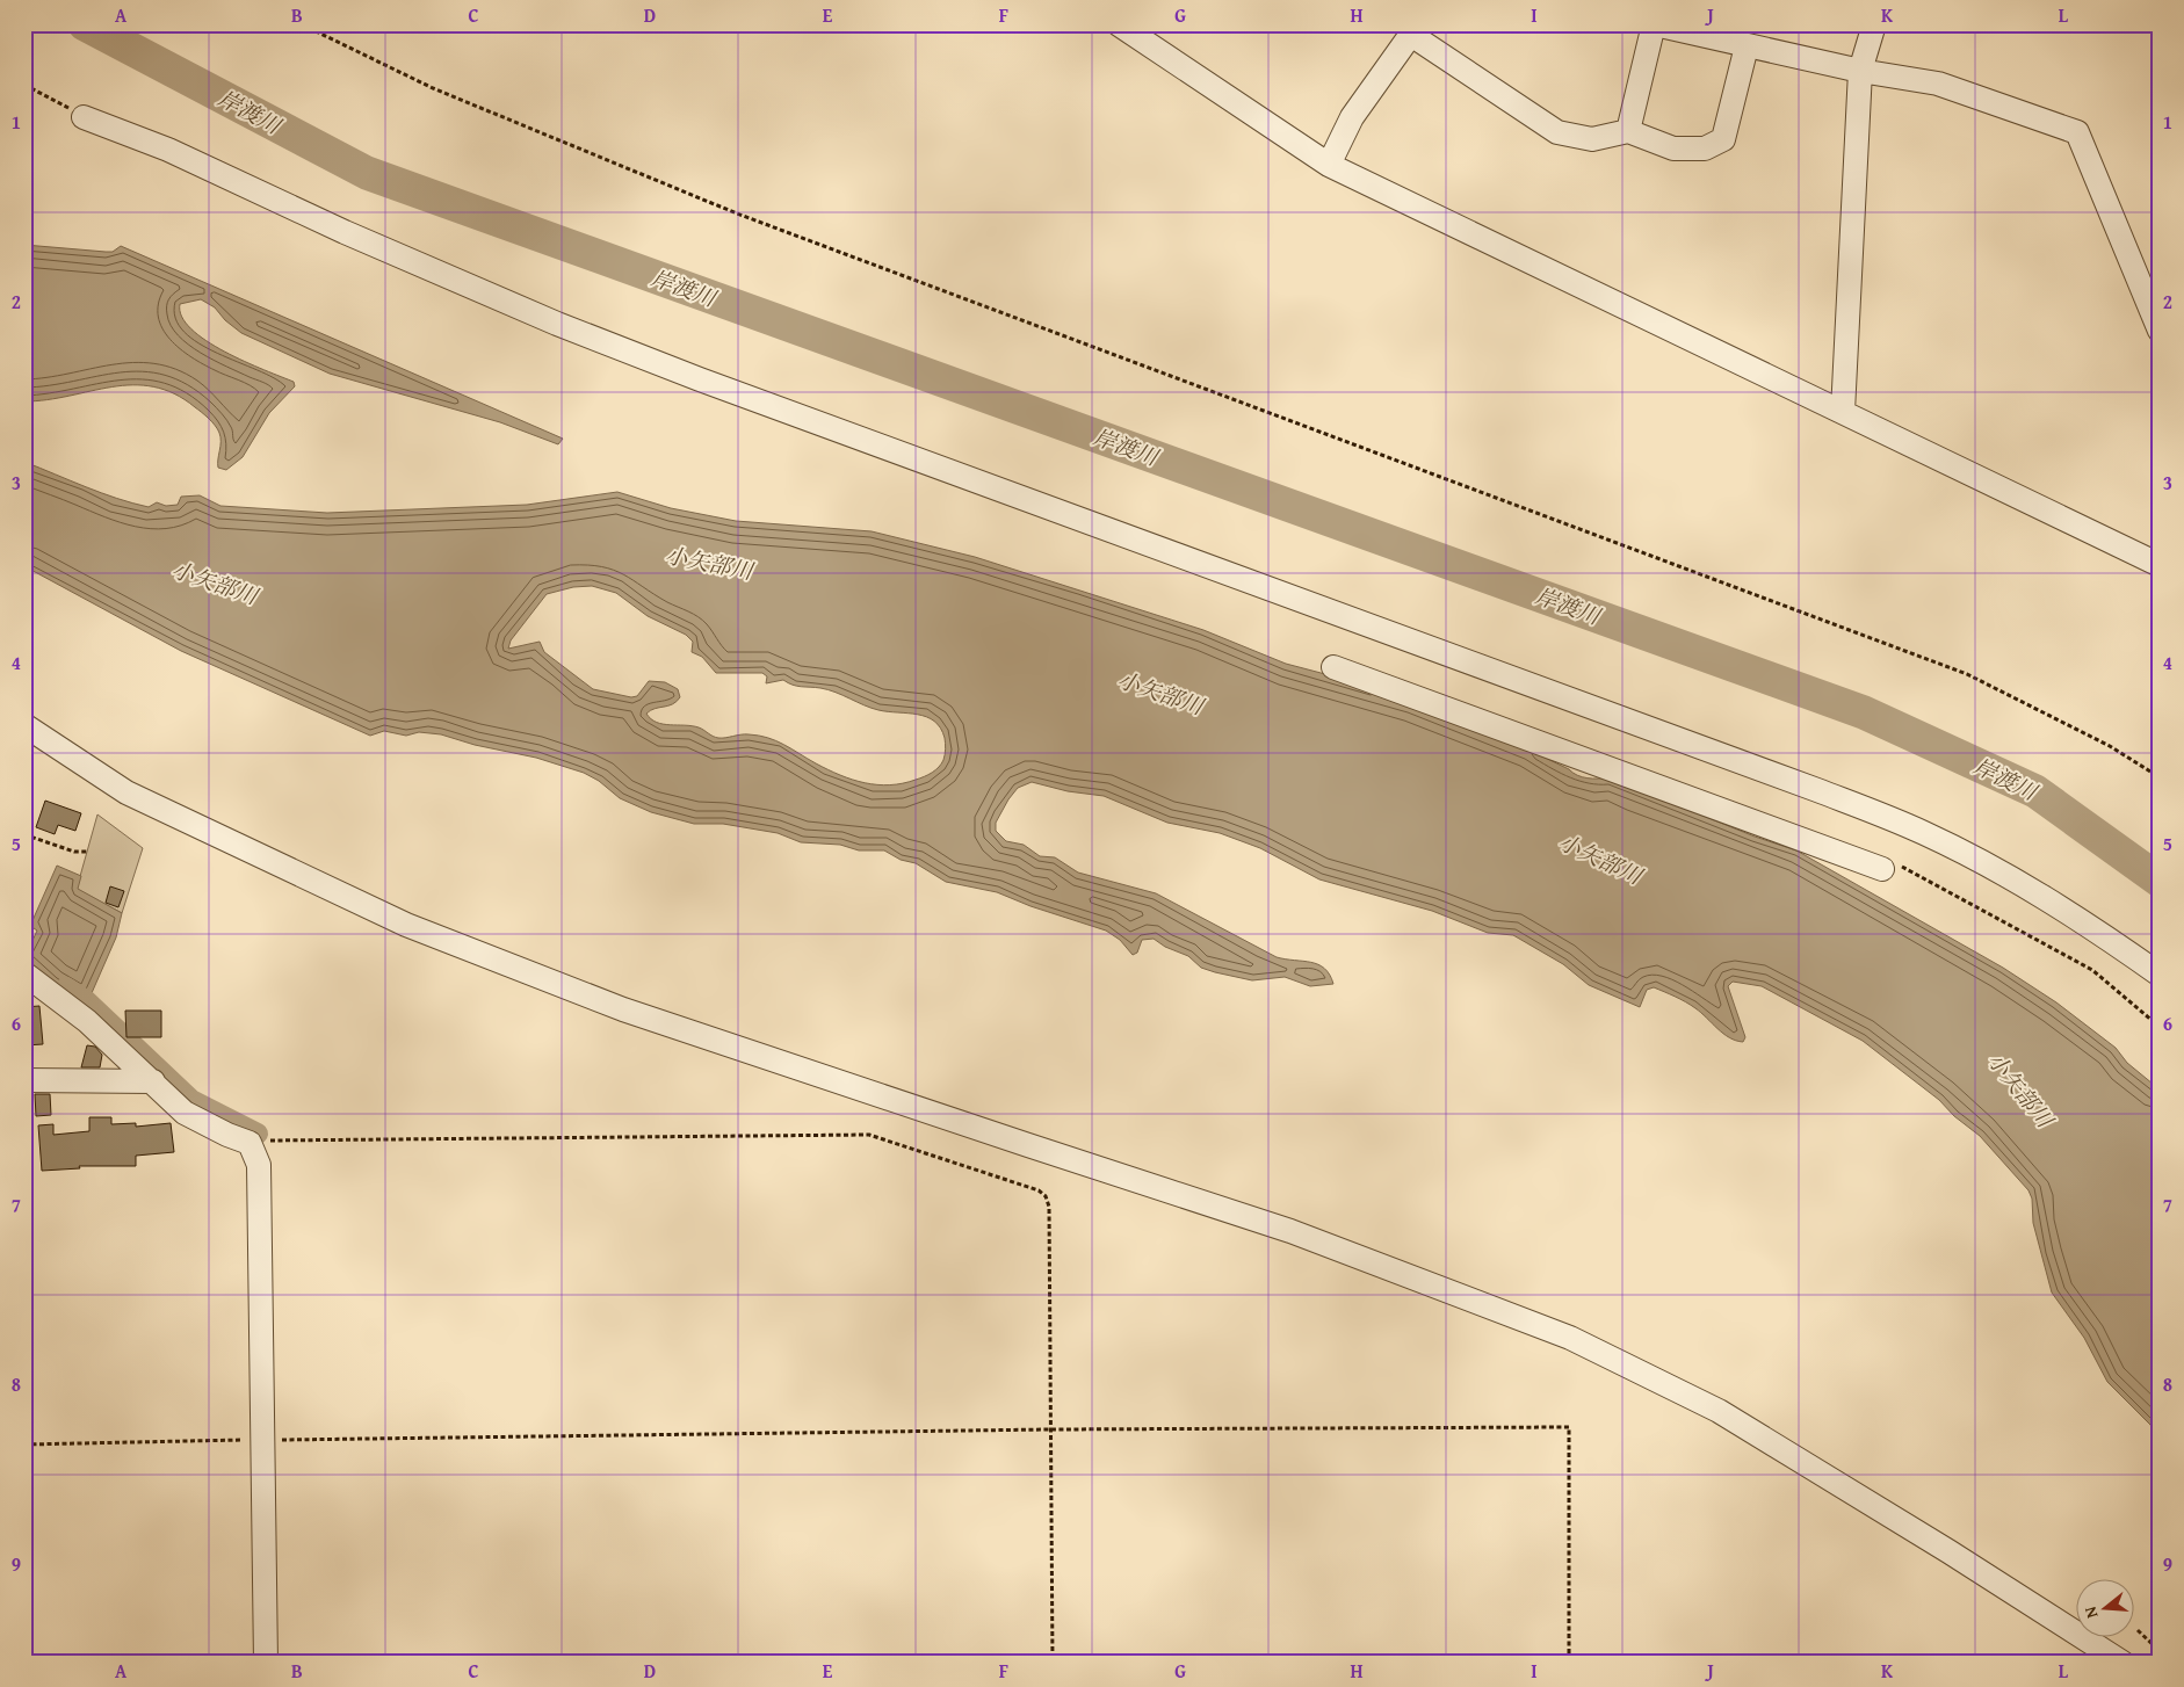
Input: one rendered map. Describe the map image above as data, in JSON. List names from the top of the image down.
{
  "water": ["岸渡川", "小矢部川"],
  "north": "left",
  "grid": {
    "columns": [
      "A",
      "B",
      "C",
      "D",
      "E",
      "F",
      "G",
      "H",
      "I",
      "J",
      "K",
      "L"
    ],
    "rows": [
      "1",
      "2",
      "3",
      "4",
      "5",
      "6",
      "7",
      "8",
      "9"
    ]
  }
}
